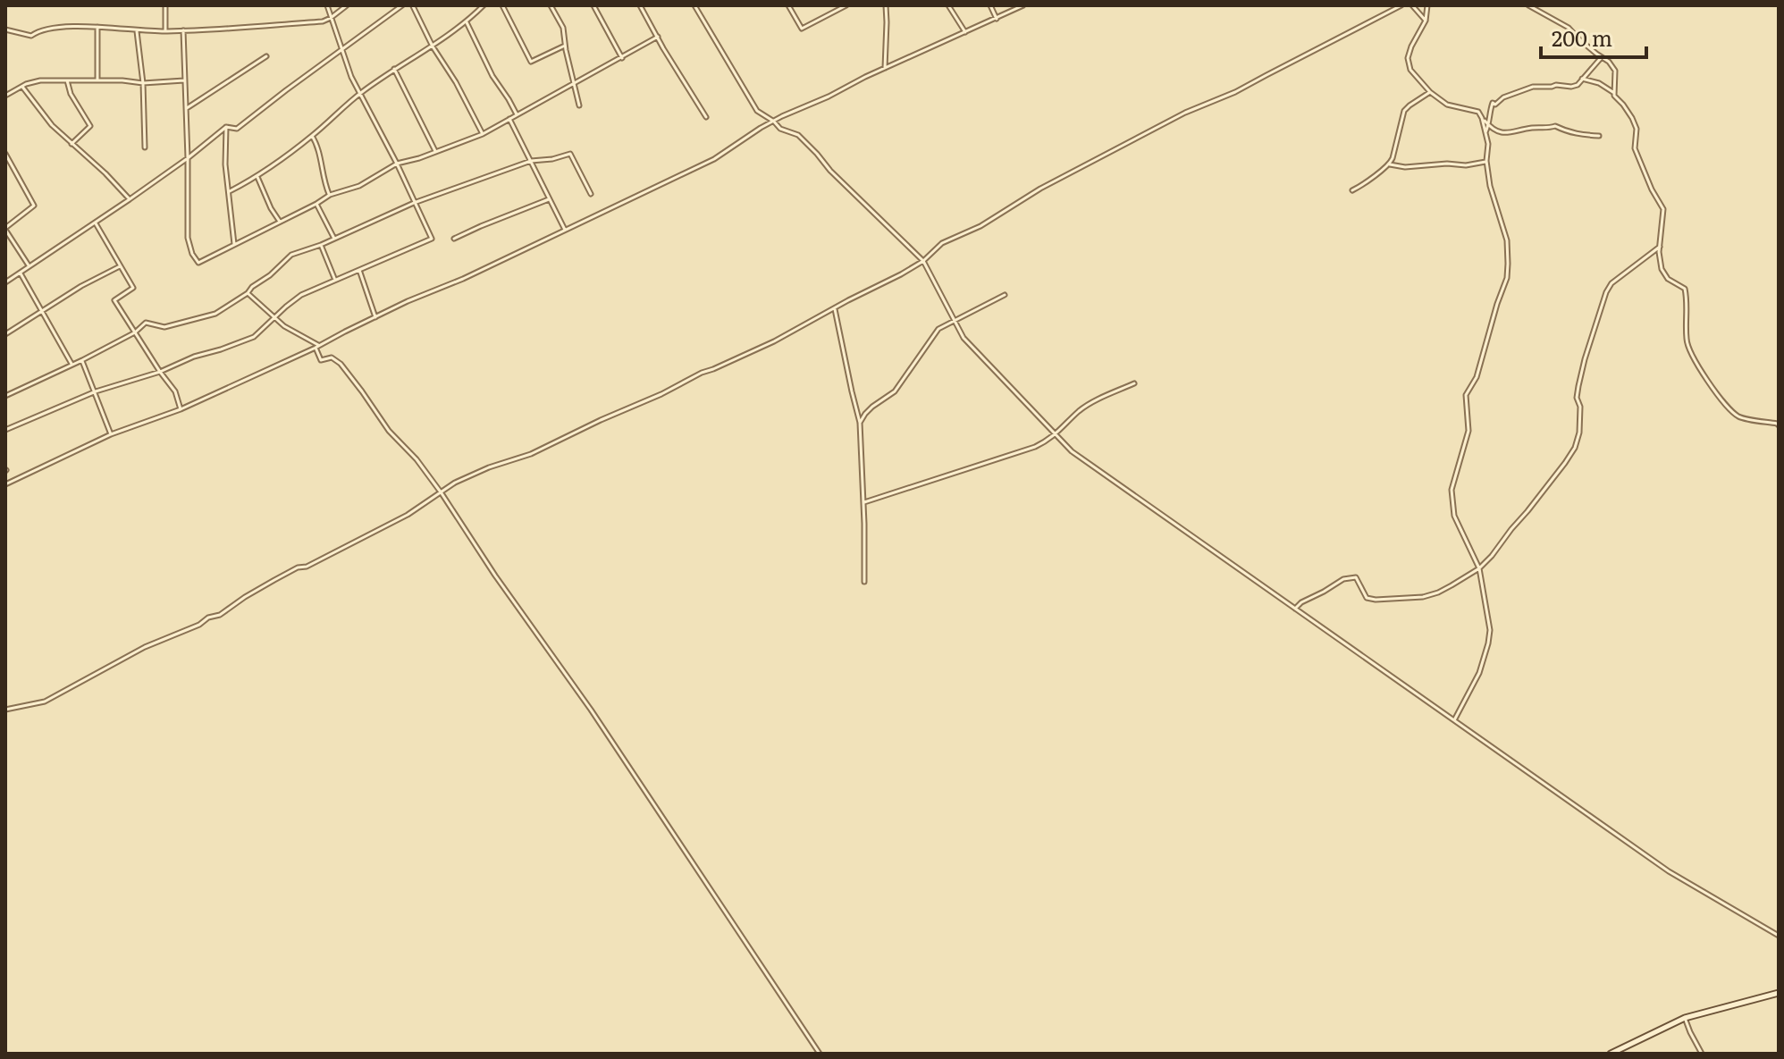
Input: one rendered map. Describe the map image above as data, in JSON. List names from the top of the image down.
{
  "scale_bar": "200 m"
}
